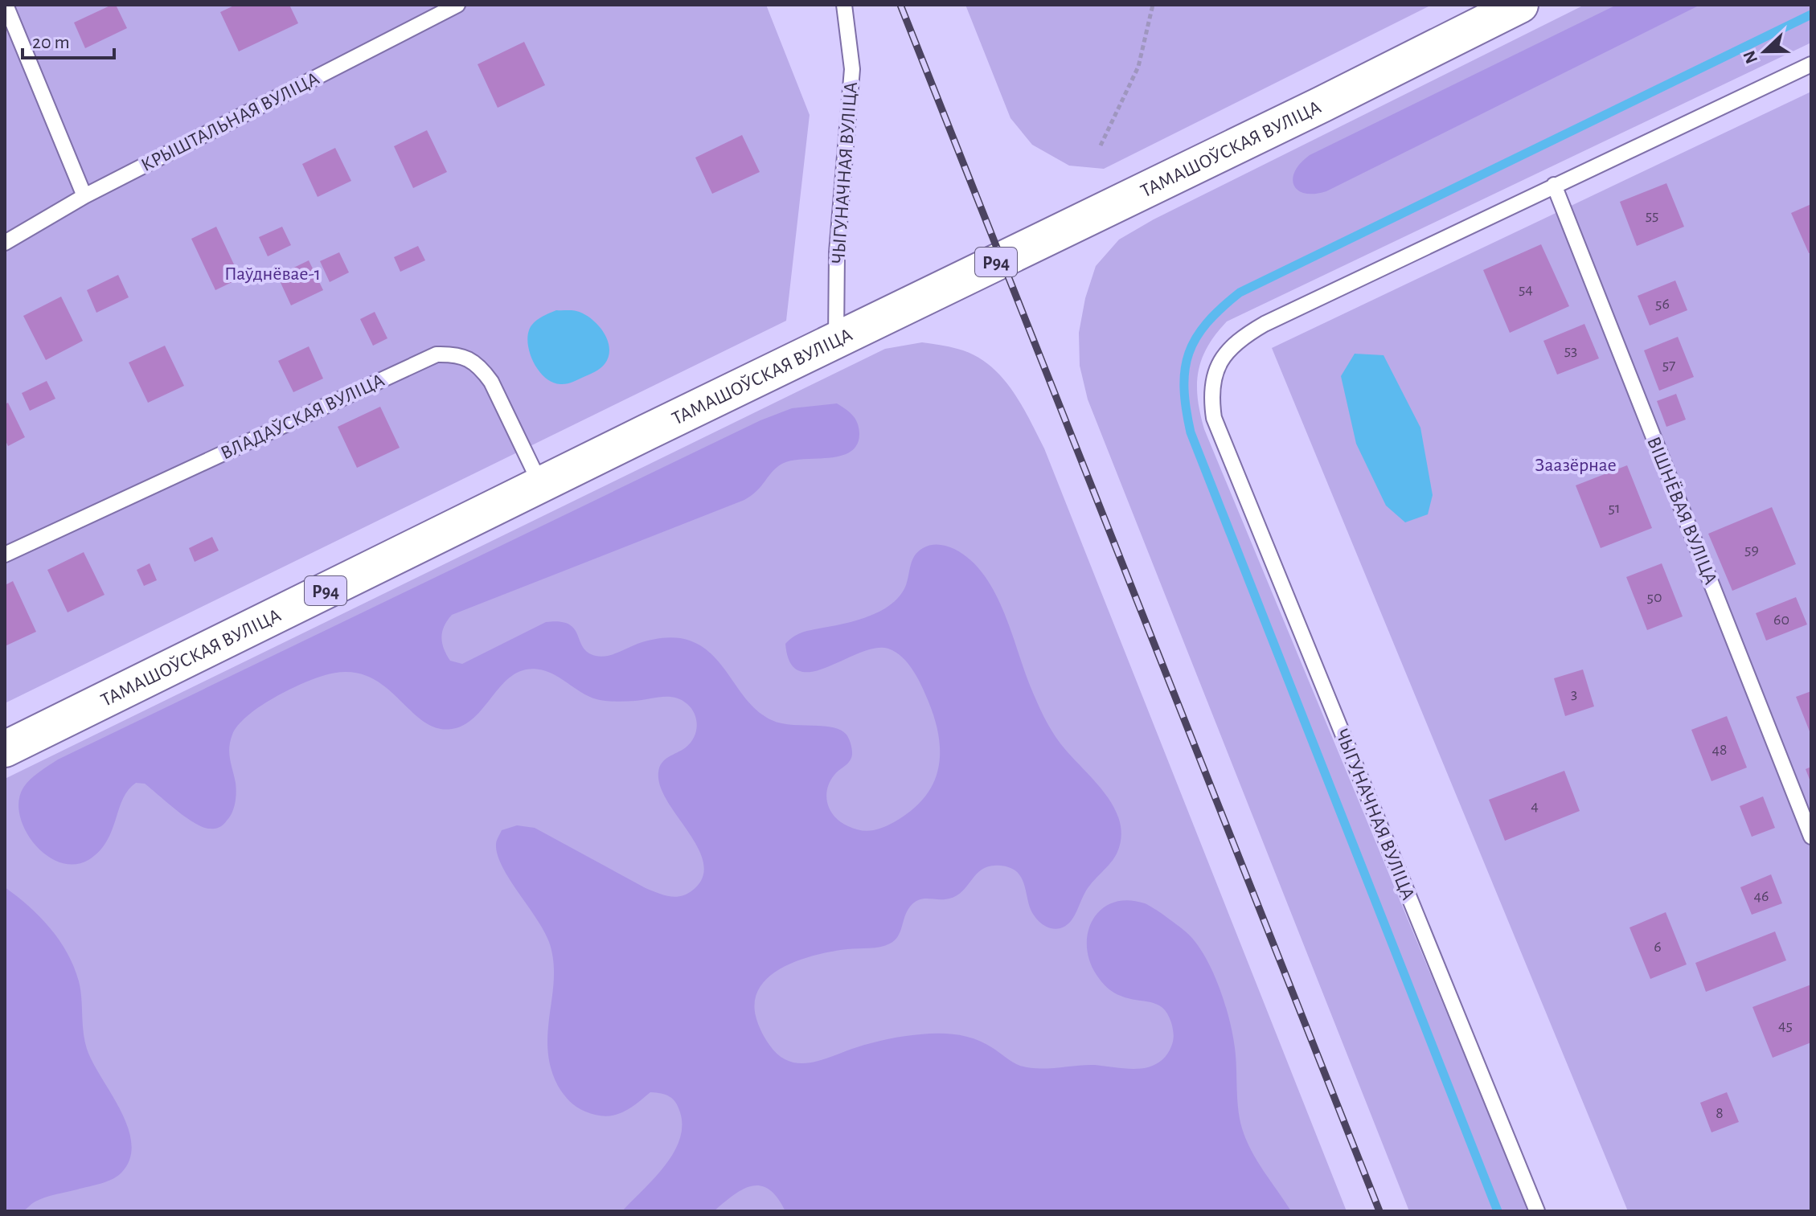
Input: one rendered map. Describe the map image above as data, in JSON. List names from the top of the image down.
{
  "streets": {
    "main road": ["ТАМАШОЎСКАЯ ВУЛІЦА", "Р94"],
    "lane": [
      "КРЫШТАЛЬНАЯ ВУЛІЦА",
      "ЧЫГУНАЧНАЯ ВУЛІЦА",
      "ВЛАДАЎСКАЯ ВУЛІЦА",
      "ВІШНЁВАЯ ВУЛІЦА"
    ]
  },
  "crossings": [
    ["ТАМАШОЎСКАЯ ВУЛІЦА", "ЧЫГУНАЧНАЯ ВУЛІЦА"],
    ["ТАМАШОЎСКАЯ ВУЛІЦА", "ВЛАДАЎСКАЯ ВУЛІЦА"],
    ["ЧЫГУНАЧНАЯ ВУЛІЦА", "ВІШНЁВАЯ ВУЛІЦА"]
  ],
  "parks": ["Паўднёвае-1", "Заазёрнае"],
  "house_numbers": [
    "55",
    "54",
    "56",
    "53",
    "57",
    "51",
    "59",
    "50",
    "60",
    "3",
    "48",
    "4",
    "46",
    "6",
    "45",
    "8"
  ],
  "scale_bar": "20 m",
  "north": "left"
}
